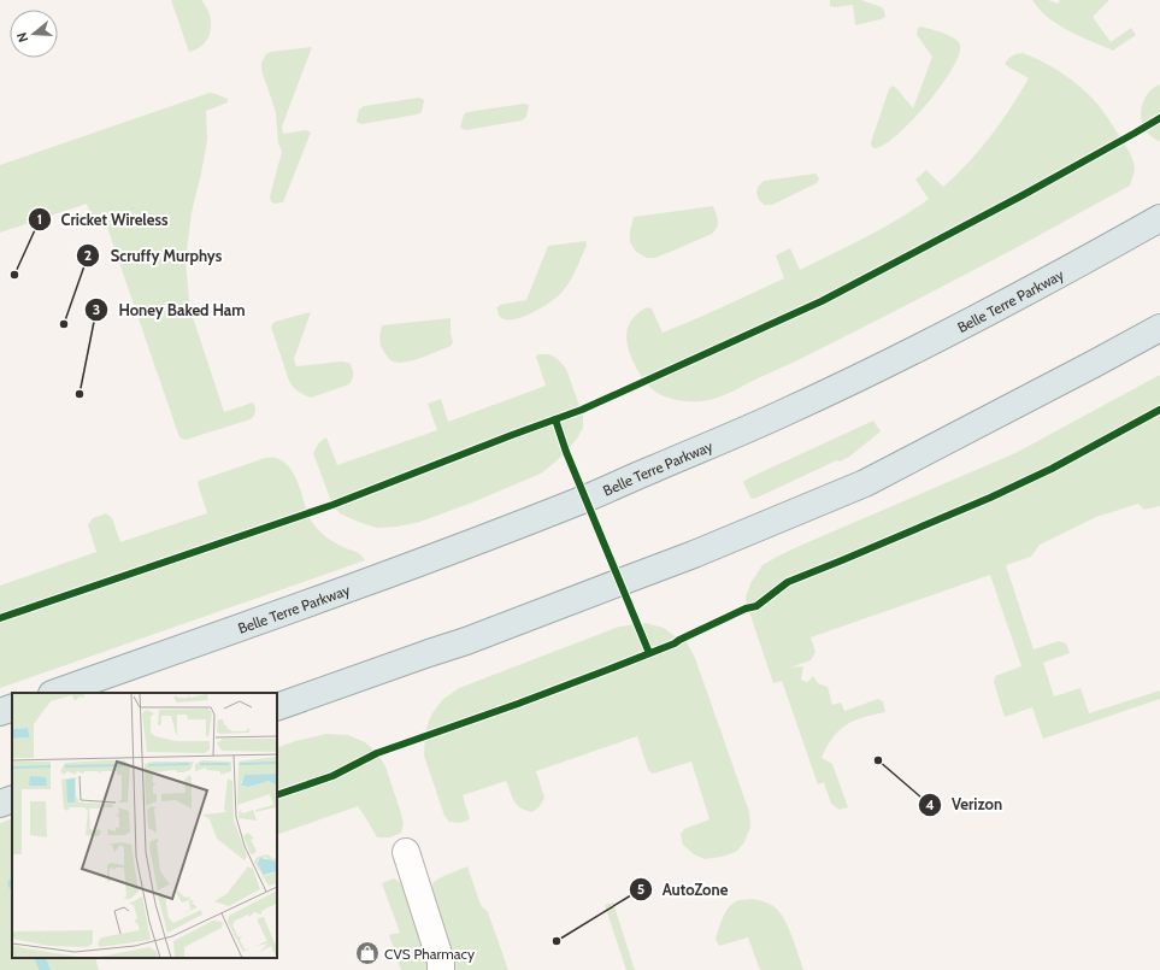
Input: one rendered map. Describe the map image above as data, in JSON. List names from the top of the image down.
{
  "streets": {
    "main road": ["Belle Terre Parkway"]
  },
  "places": {
    "other": [
      "Cricket Wireless",
      "Scruffy Murphys",
      "Honey Baked Ham",
      "Verizon",
      "AutoZone"
    ],
    "shop": ["CVS Pharmacy"]
  },
  "north": "left"
}
